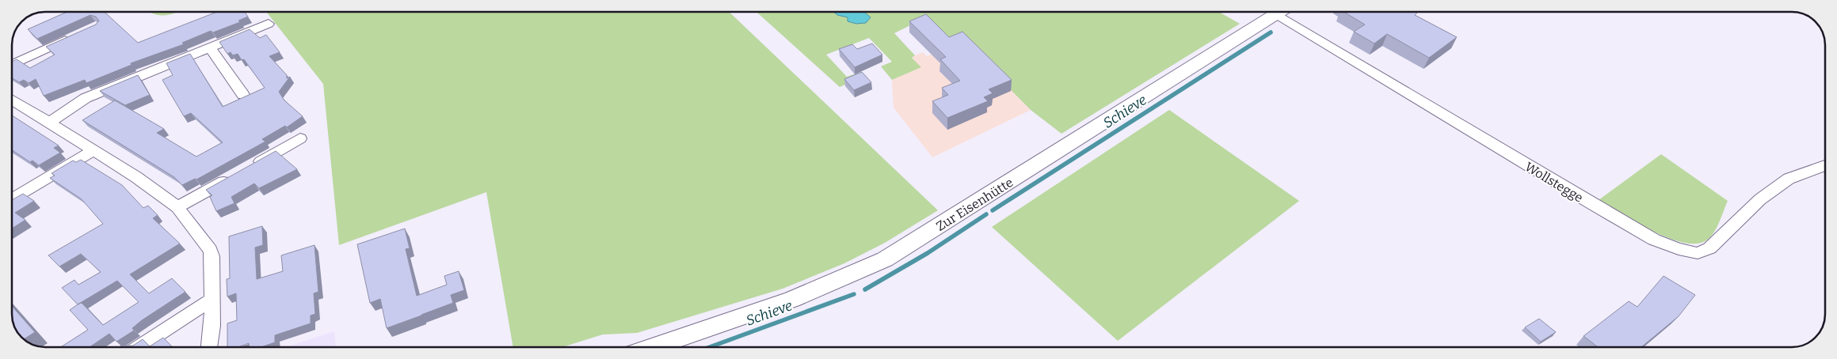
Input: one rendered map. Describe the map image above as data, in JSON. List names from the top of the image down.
{
  "streets": {
    "street": ["Wollstegge", "Zur Eisenhütte"]
  },
  "water": ["Schieve"]
}
